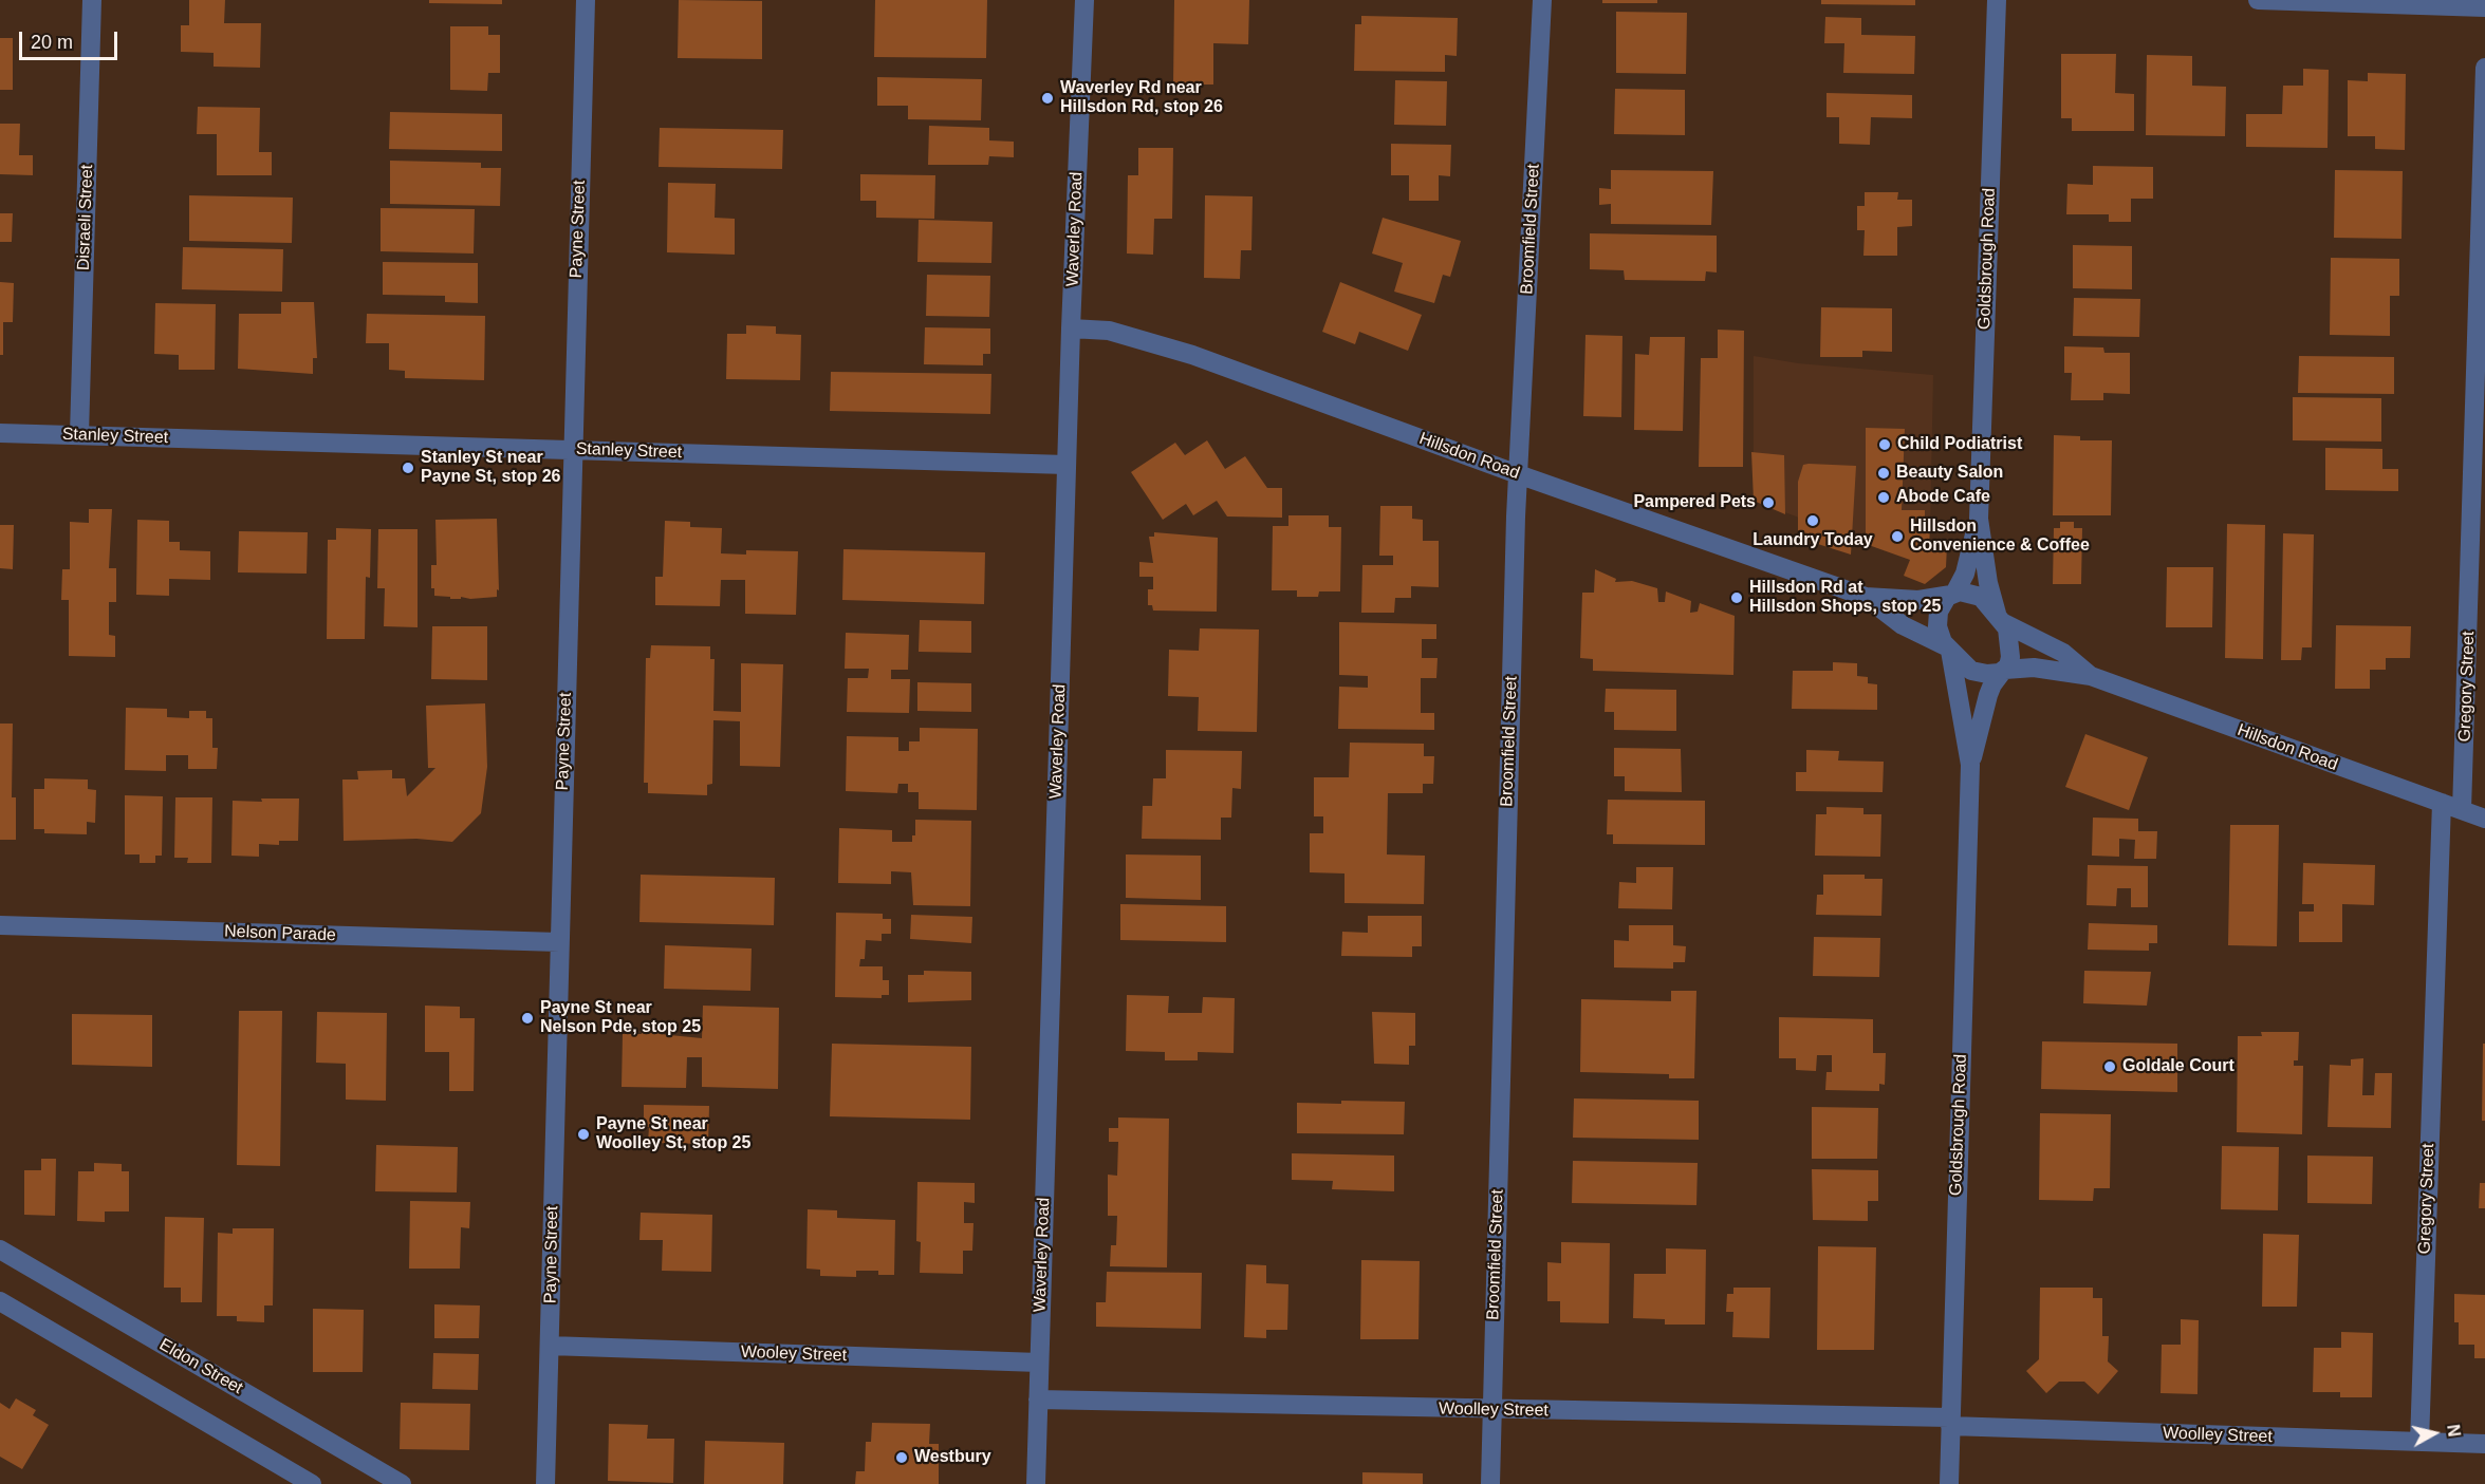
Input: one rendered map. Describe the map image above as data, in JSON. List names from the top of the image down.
{
  "streets": {
    "street": [
      "Disraeli Street",
      "Payne Street",
      "Waverley Road",
      "Broomfield Street",
      "Goldsbrough Road",
      "Stanley Street",
      "Hillsdon Road",
      "Gregory Street",
      "Nelson Parade",
      "Wooley Street",
      "Eldon Street",
      "Woolley Street"
    ]
  },
  "crossings": [
    ["Disraeli Street", "Stanley Street"],
    ["Payne Street", "Stanley Street"],
    ["Payne Street", "Nelson Parade"],
    ["Payne Street", "Wooley Street"],
    ["Waverley Road", "Stanley Street"],
    ["Waverley Road", "Hillsdon Road"],
    ["Waverley Road", "Wooley Street"],
    ["Waverley Road", "Woolley Street"],
    ["Broomfield Street", "Hillsdon Road"],
    ["Broomfield Street", "Woolley Street"],
    ["Goldsbrough Road", "Hillsdon Road"],
    ["Goldsbrough Road", "Woolley Street"],
    ["Hillsdon Road", "Gregory Street"],
    ["Gregory Street", "Woolley Street"]
  ],
  "places": [
    "Waverley Rd near Hillsdon Rd, stop 26",
    "Child Podiatrist",
    "Stanley St near Payne St, stop 26",
    "Beauty Salon",
    "Abode Cafe",
    "Pampered Pets",
    "Laundry Today",
    "Hillsdon Convenience & Coffee",
    "Hillsdon Rd at Hillsdon Shops, stop 25",
    "Payne St near Nelson Pde, stop 25",
    "Goldale Court",
    "Payne St near Woolley St, stop 25",
    "Westbury"
  ],
  "scale_bar": "20 m",
  "north": "right"
}
